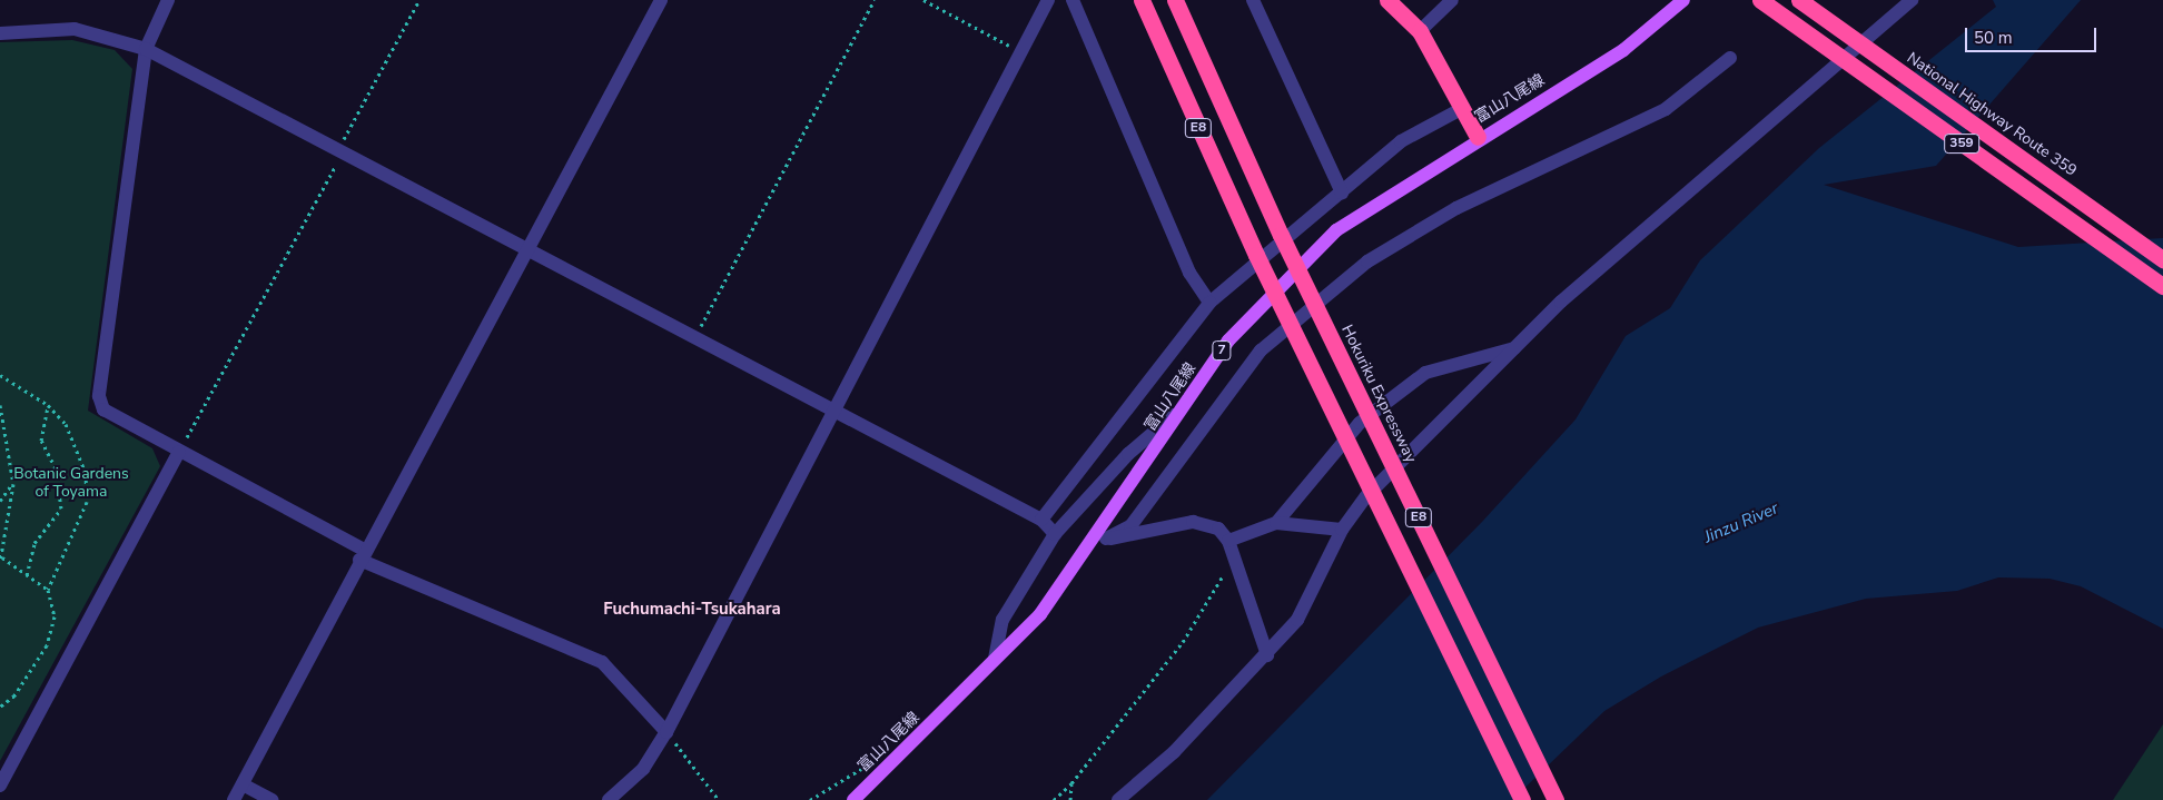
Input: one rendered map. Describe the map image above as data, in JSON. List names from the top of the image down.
{
  "streets": {
    "highway": [
      "National Highway Route 359",
      "E8",
      "359",
      "Hokuriku Expressway"
    ],
    "main road": ["富山八尾線", "7"]
  },
  "districts": ["Fuchumachi-Tsukahara"],
  "water": ["Jinzu River"],
  "parks": ["Botanic Gardens of Toyama"],
  "scale_bar": "50 m"
}
